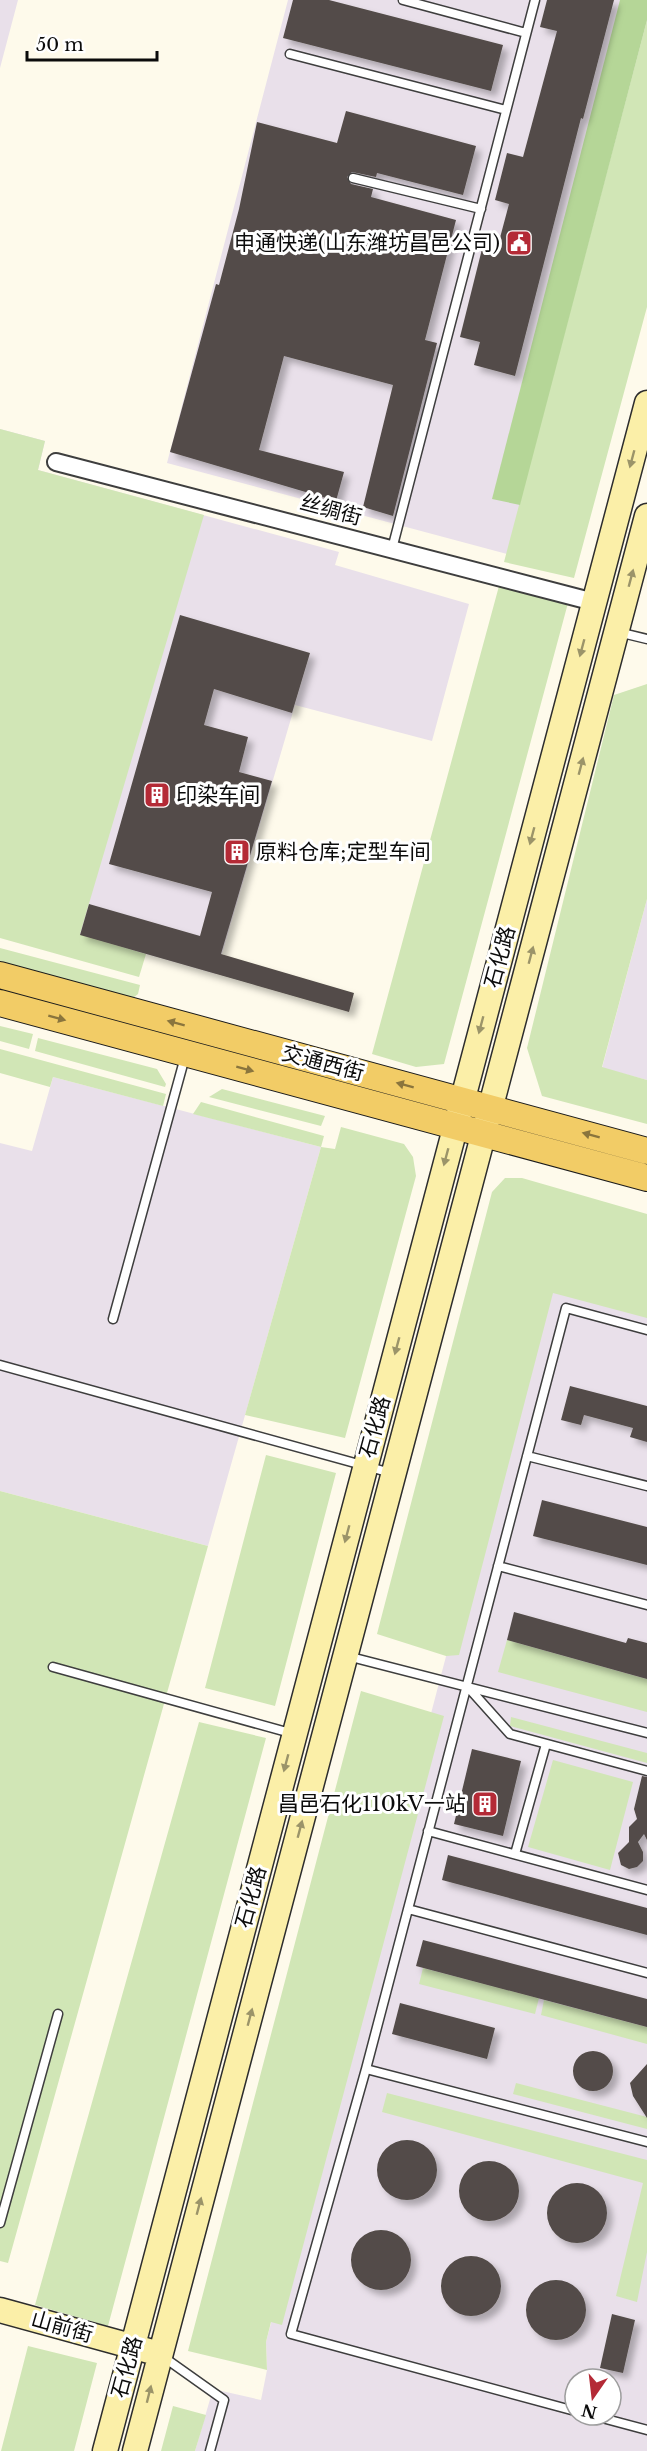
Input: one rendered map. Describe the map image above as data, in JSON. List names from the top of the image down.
{
  "streets": {
    "main road": ["石化路", "交通西街", "山前街"],
    "street": ["丝绸街"]
  },
  "crossings": [
    ["丝绸街", "石化路"],
    ["石化路", "交通西街"],
    ["石化路", "山前街"]
  ],
  "places": {
    "public building": ["申通快递(山东潍坊昌邑公司)"],
    "building": ["印染车间", "原料仓库;定型车间", "昌邑石化110kV一站"]
  },
  "scale_bar": "50 m",
  "north": "bottom"
}
